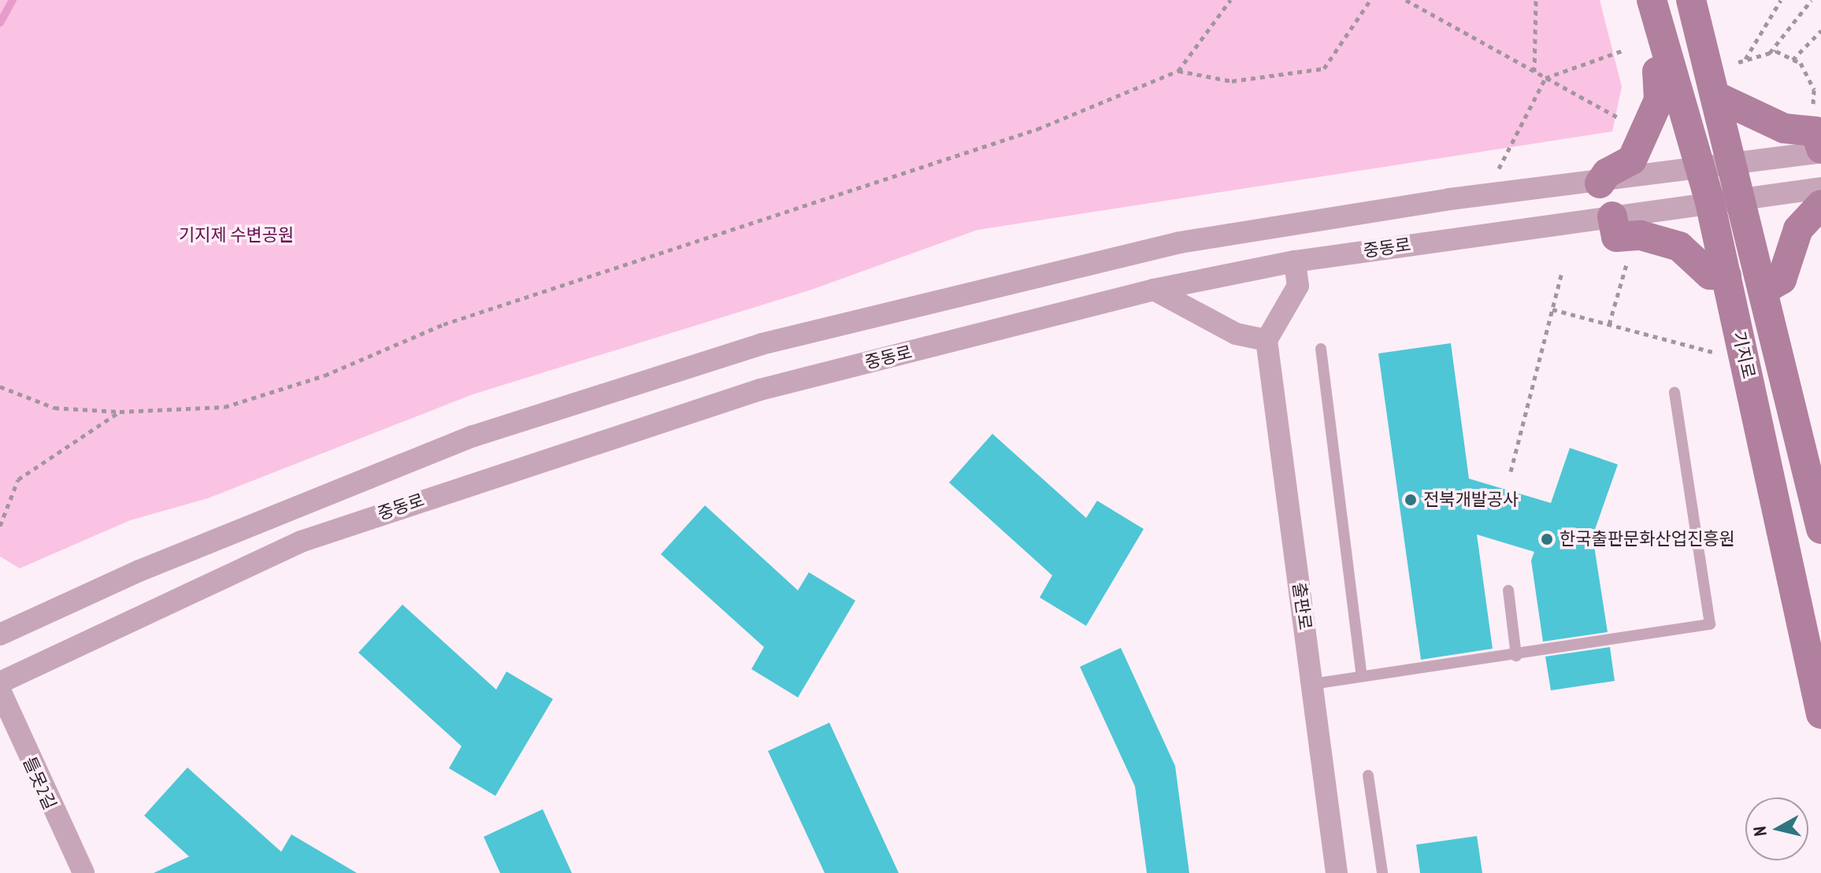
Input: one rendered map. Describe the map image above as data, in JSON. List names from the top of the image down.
{
  "streets": {
    "street": [
      "중동로",
      "기지로",
      "출판로",
      "틀못2길"
    ]
  },
  "crossings": [
    ["중동로", "기지로"]
  ],
  "parks": ["기지제 수변공원"],
  "places": ["전북개발공사", "한국출판문화산업진흥원"],
  "north": "left"
}
